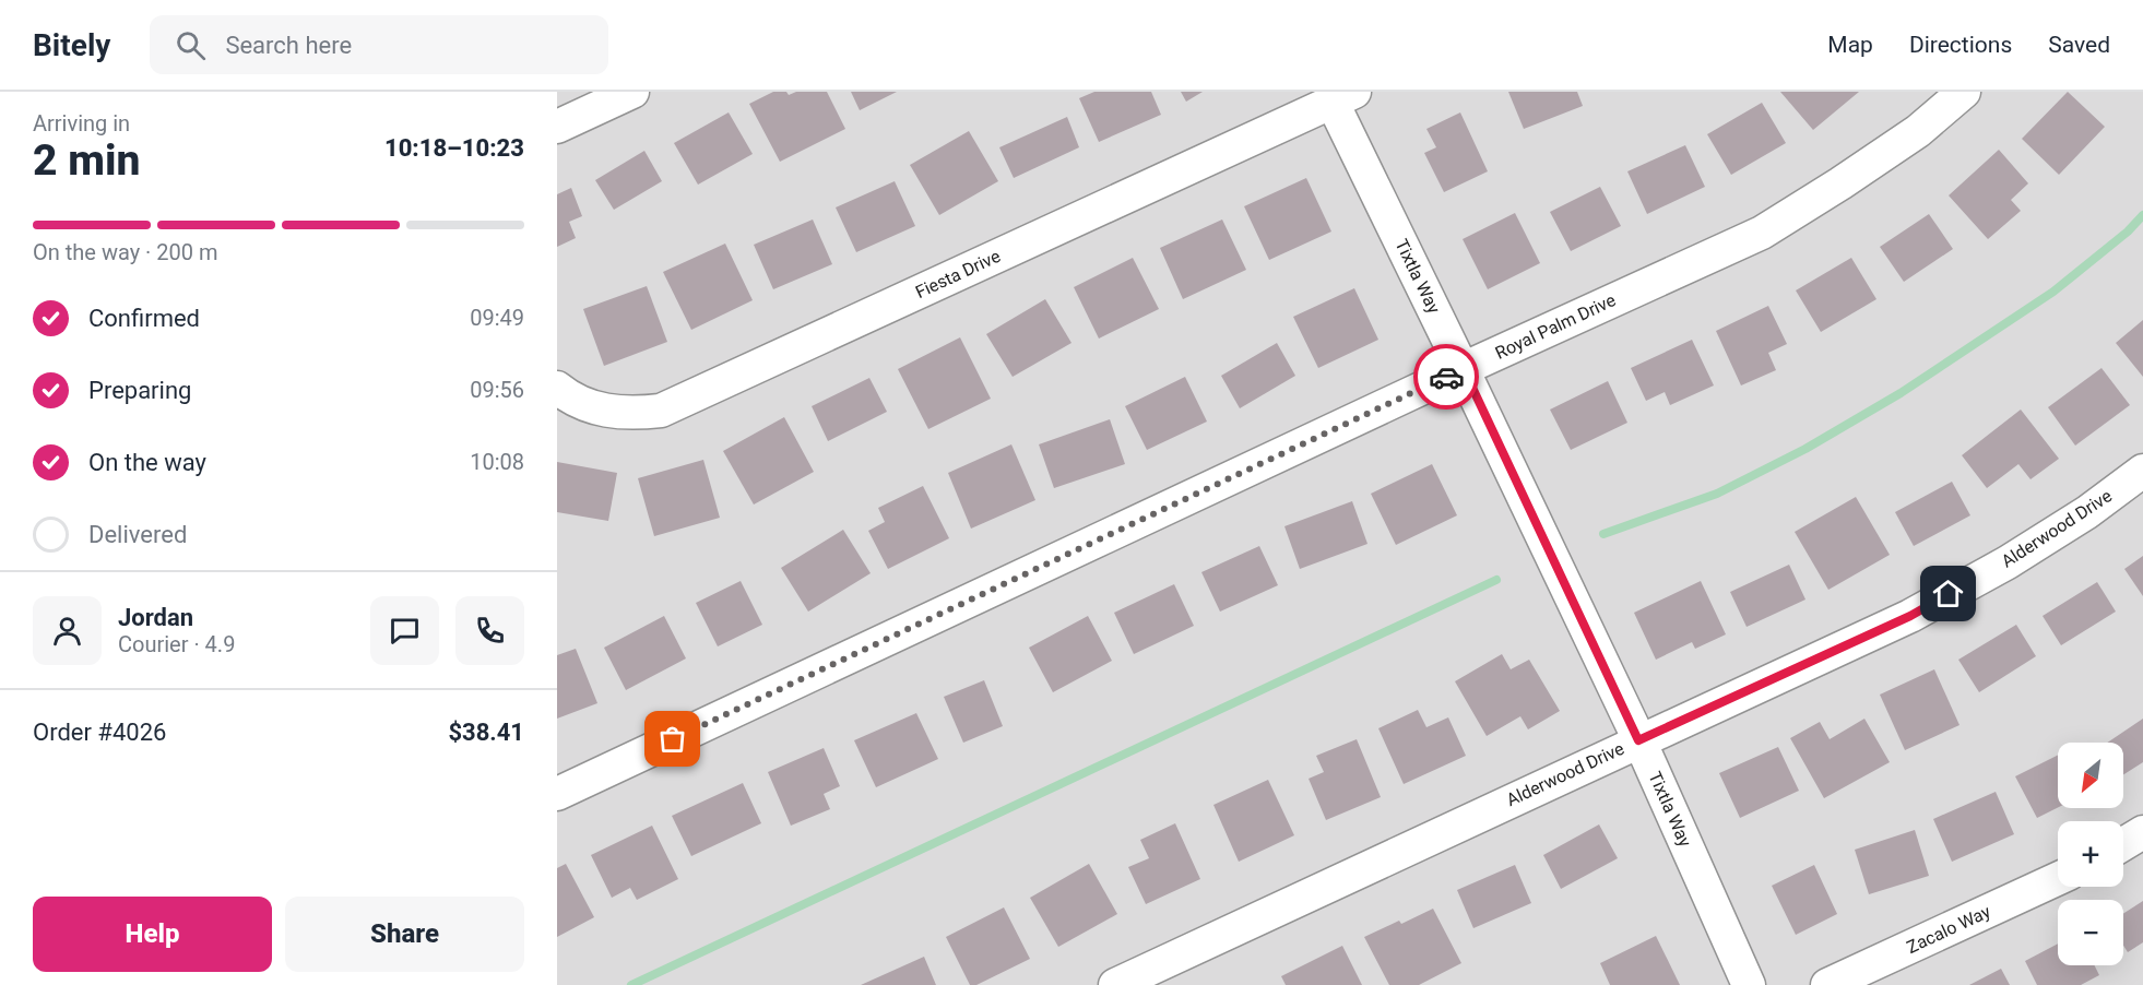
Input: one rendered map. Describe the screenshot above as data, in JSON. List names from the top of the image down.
{
  "streets": {
    "street": [
      "Fiesta Drive",
      "Tixtla Way",
      "Royal Palm Drive",
      "Alderwood Drive",
      "Zacalo Way"
    ]
  },
  "crossings": [
    ["Fiesta Drive", "Tixtla Way"],
    ["Tixtla Way", "Royal Palm Drive"],
    ["Tixtla Way", "Alderwood Drive"]
  ],
  "north": "bottom left",
  "page": {
    "header": "Bitely",
    "search": "Search here",
    "nav": ["Map", "Directions", "Saved"],
    "heading": ["2 min", "Arriving in", "10:18–10:23"],
    "panel": [
      "Jordan",
      "Courier · 4.9",
      "Order #4026",
      "$38.41"
    ],
    "bar": "On the way · 200 m",
    "list": [
      ["Confirmed", "09:49"],
      ["Preparing", "09:56"],
      ["On the way", "10:08"],
      "Delivered"
    ],
    "map_buttons": ["+", "−"],
    "buttons": ["Help", "Share"]
  }
}
